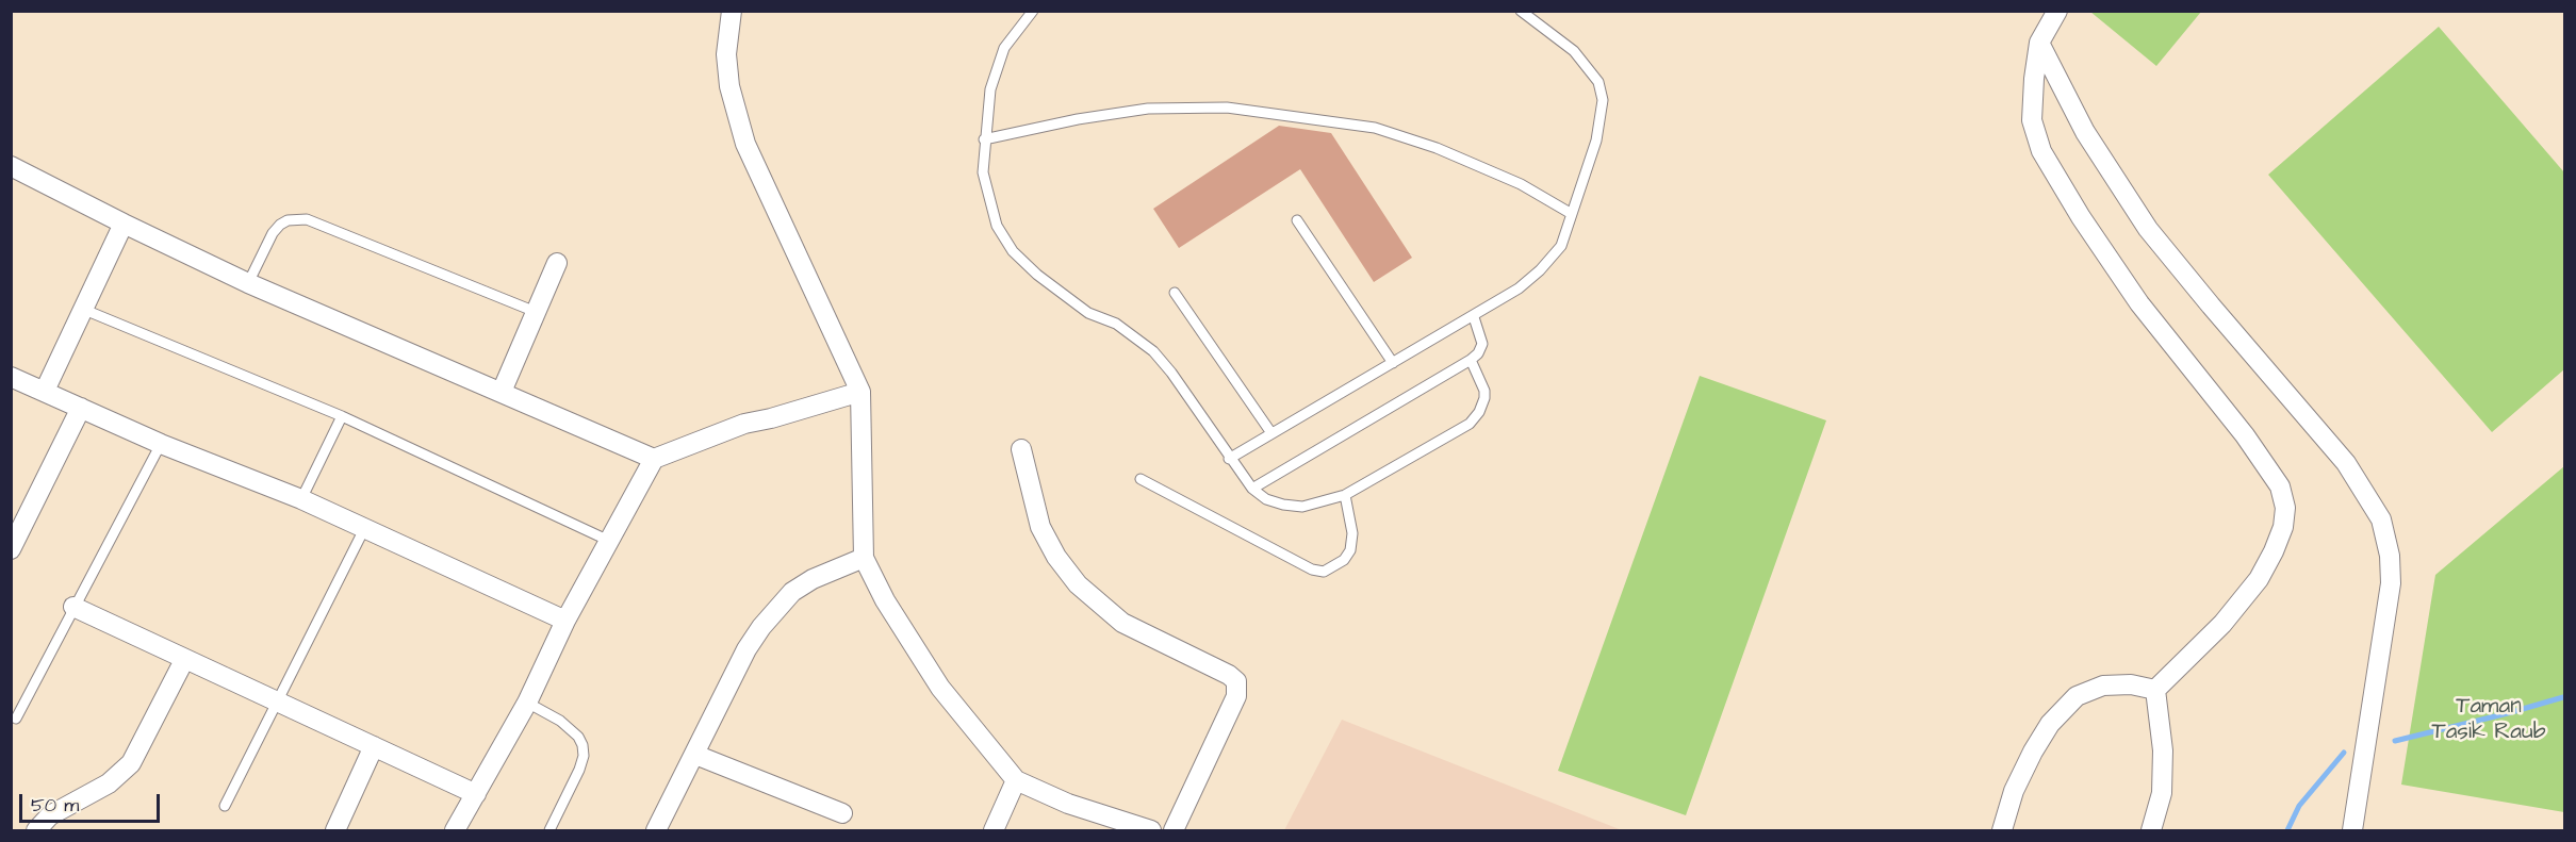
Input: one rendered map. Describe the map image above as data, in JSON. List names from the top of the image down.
{
  "parks": ["Taman Tasik Raub"],
  "scale_bar": "50 m"
}
